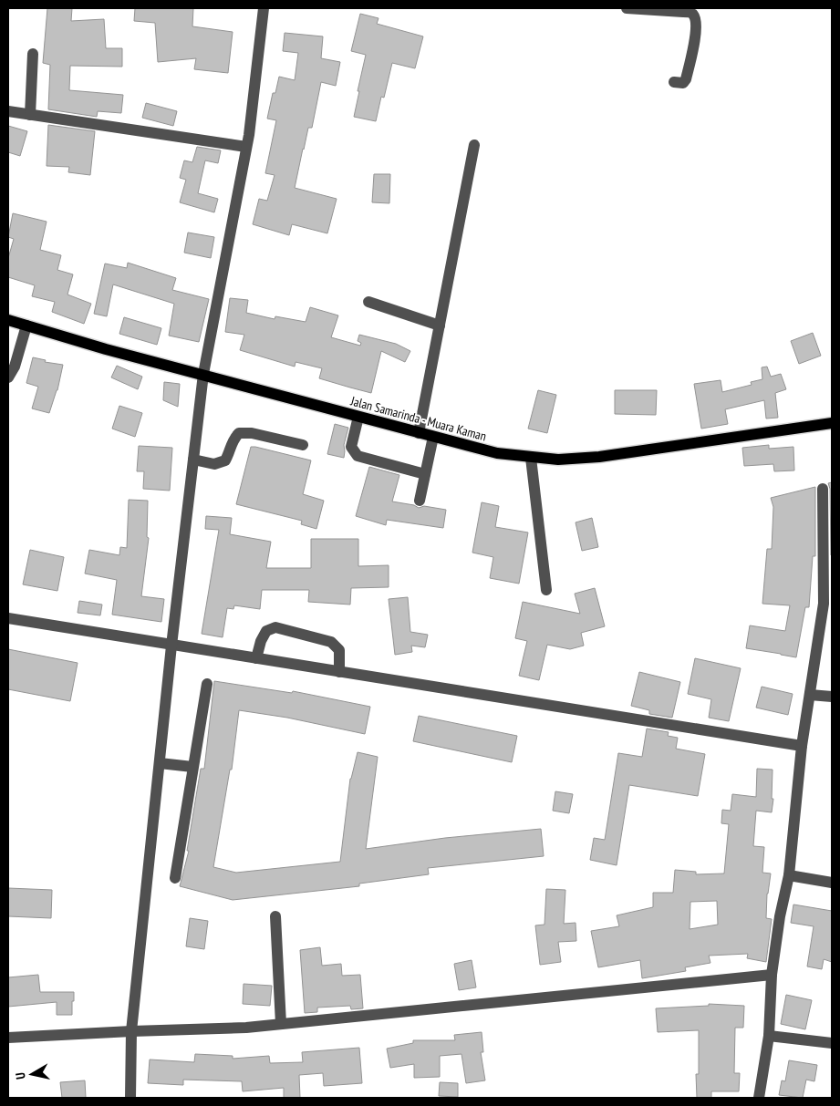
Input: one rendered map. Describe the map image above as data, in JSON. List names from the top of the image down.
{
  "streets": {
    "main road": ["Jalan Samarinda - Muara Kaman"]
  },
  "north": "left"
}
